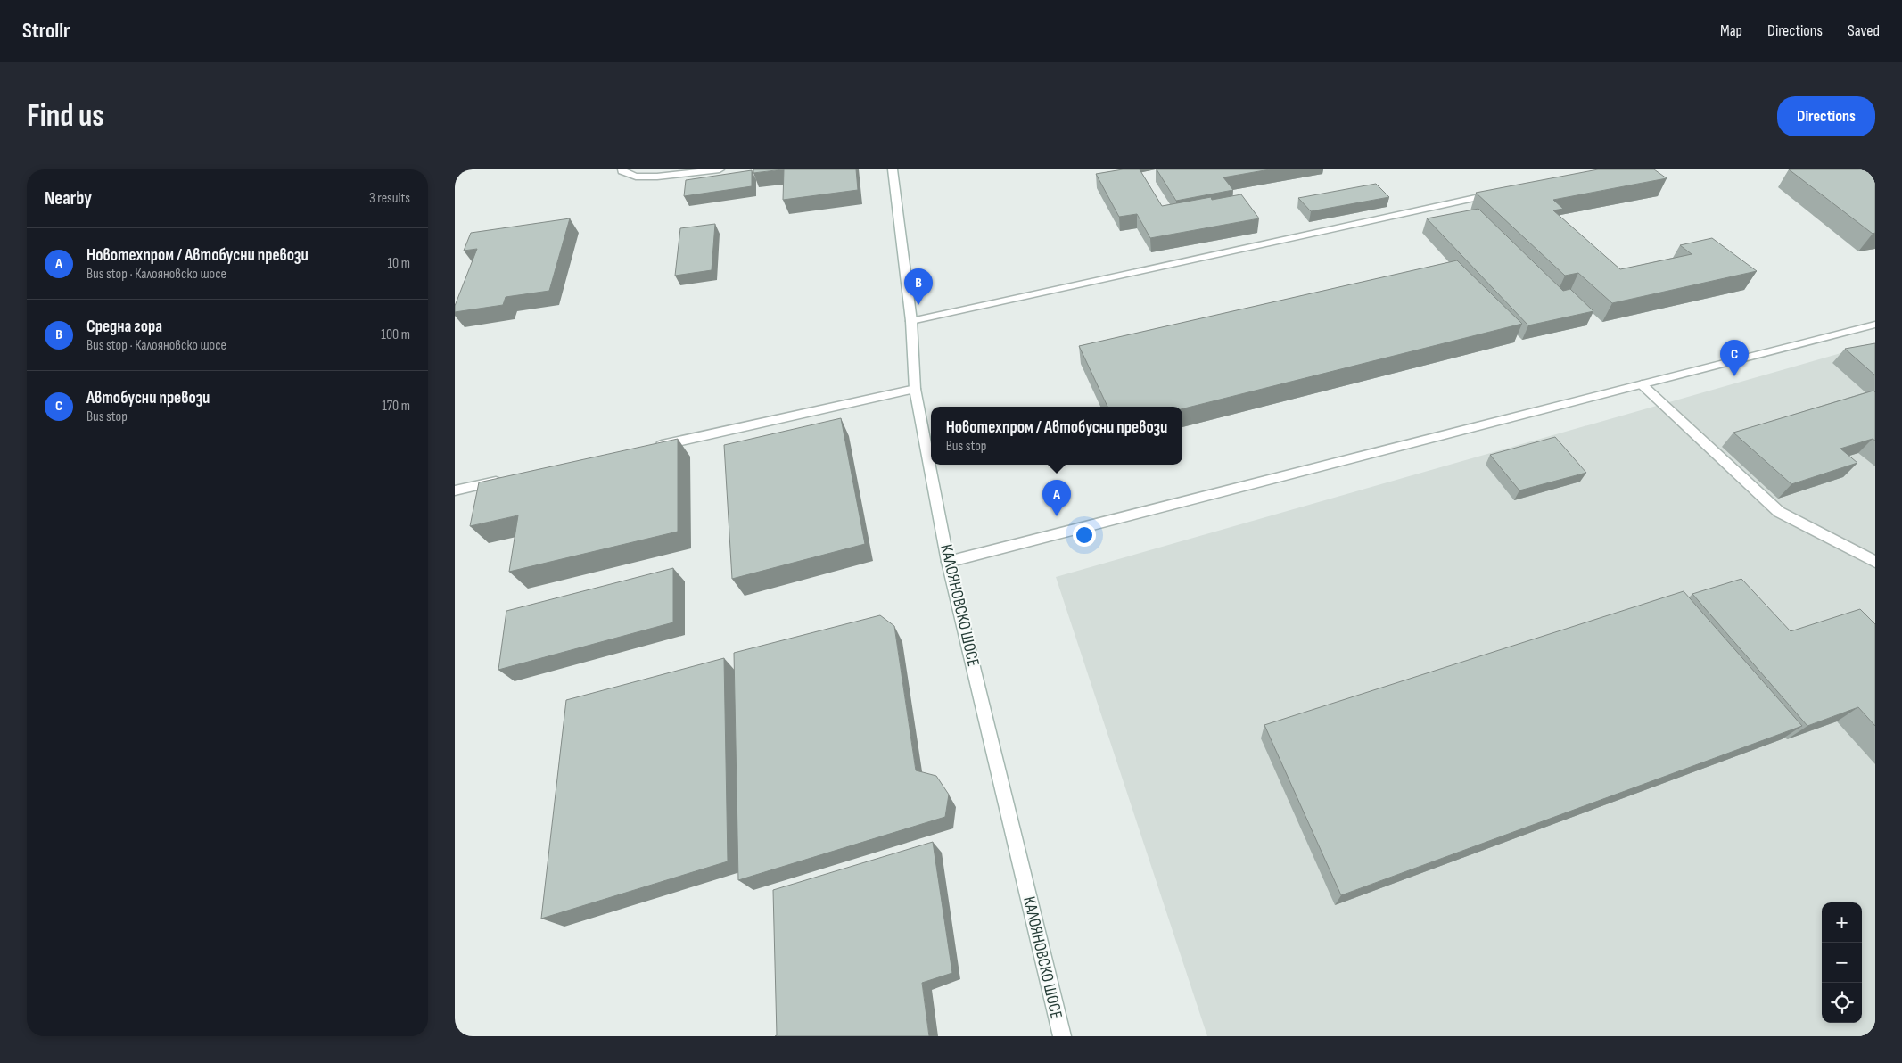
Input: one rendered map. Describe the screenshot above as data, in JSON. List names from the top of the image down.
{
  "streets": {
    "street": ["КАЛОЯНОВСКО ШОСЕ"]
  },
  "page": {
    "header": "Strollr",
    "nav": ["Map", "Directions", "Saved"],
    "buttons": "Directions",
    "title": "Find us",
    "heading": ["Nearby", "3 results"],
    "list": [
      {
        "mark": "A",
        "name": "Новотехпром / Автобусни превози",
        "note": "Bus stop · Калояновско шосе",
        "value": "10 m"
      },
      {
        "mark": "B",
        "name": "Средна гора",
        "note": "Bus stop · Калояновско шосе",
        "value": "100 m"
      },
      {
        "mark": "C",
        "name": "Автобусни превози",
        "note": "Bus stop",
        "value": "170 m"
      }
    ],
    "pins": ["B", "C", "A"],
    "popup": ["Новотехпром / Автобусни превози", "Bus stop"],
    "map_buttons": ["+", "−"]
  }
}
